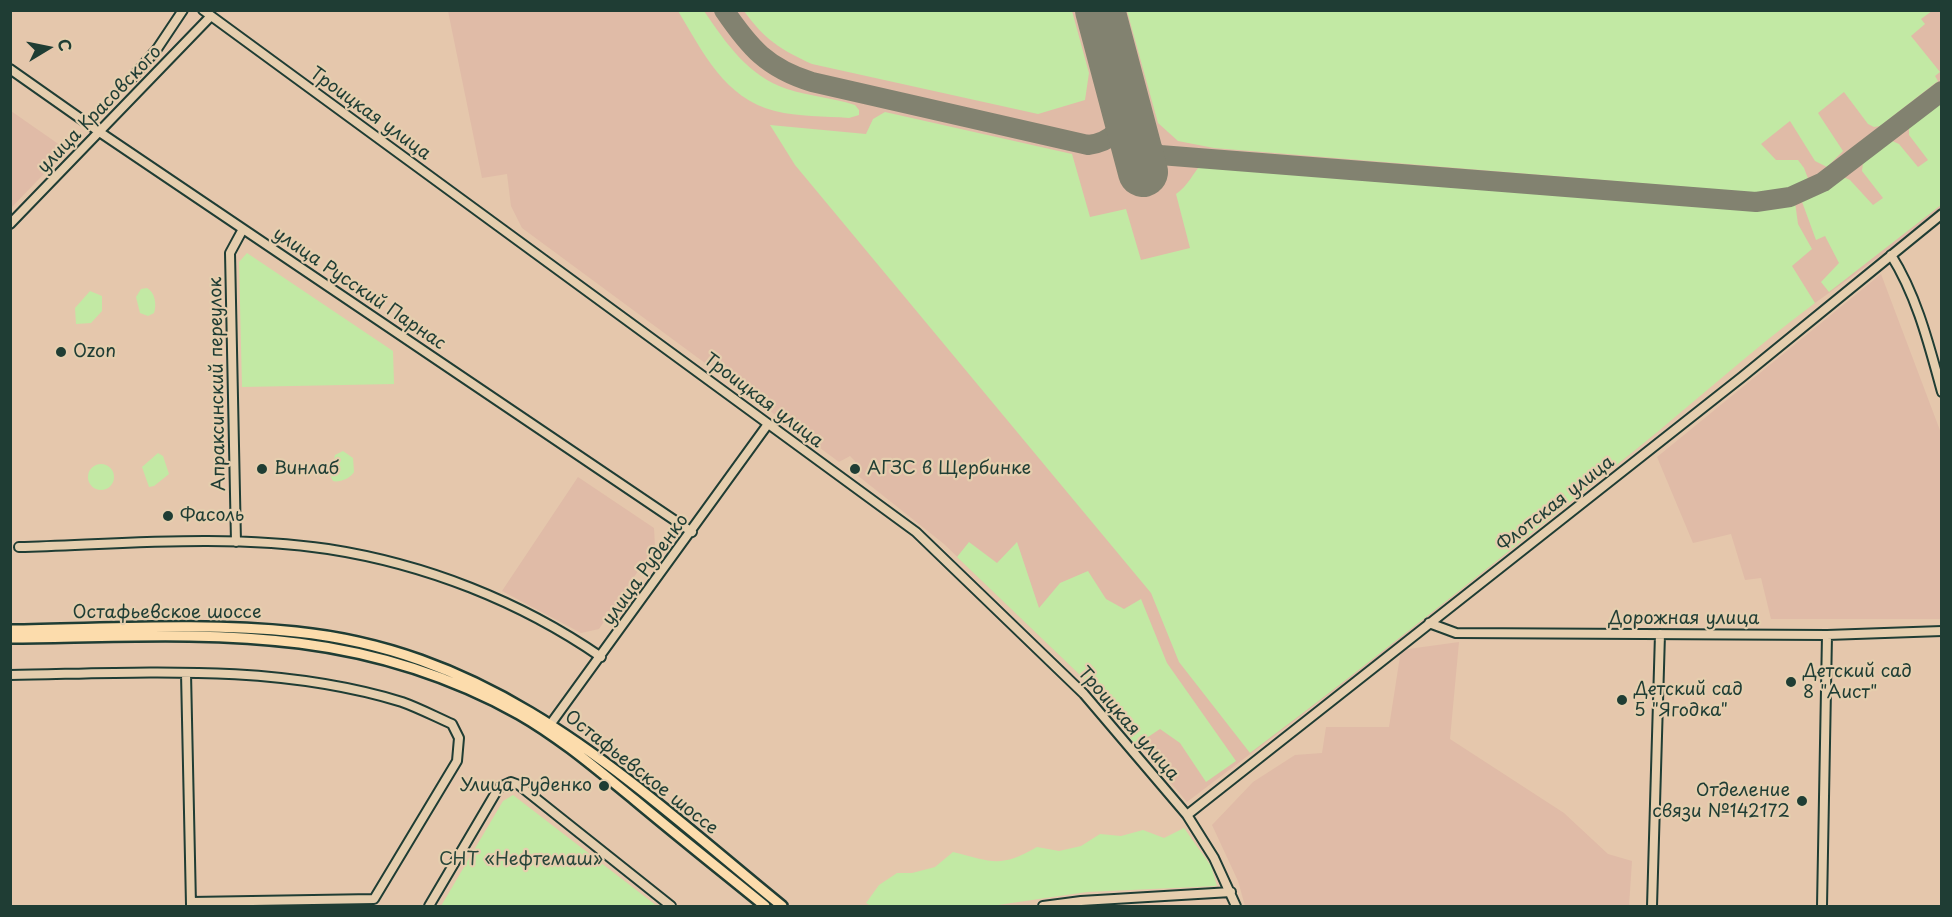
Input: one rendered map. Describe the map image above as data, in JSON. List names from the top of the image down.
{
  "streets": {
    "main road": ["Остафьевское шоссе"],
    "street": [
      "улица Красовского",
      "Троицкая улица",
      "улица Русский Парнас",
      "Апраксинский переулок",
      "Флотская улица",
      "улица Руденко",
      "Дорожная улица"
    ]
  },
  "crossings": [
    ["улица Красовского", "Троицкая улица"],
    ["улица Красовского", "улица Русский Парнас"],
    ["Троицкая улица", "Флотская улица"],
    ["Троицкая улица", "улица Руденко"],
    ["улица Русский Парнас", "Апраксинский переулок"],
    ["улица Русский Парнас", "улица Руденко"],
    ["Флотская улица", "Дорожная улица"],
    ["улица Руденко", "Остафьевское шоссе"]
  ],
  "parks": ["СНТ «Нефтемаш»"],
  "places": [
    "Ozon",
    "Винлаб",
    "АГЗС в Щербинке",
    "Фасоль",
    "Детский сад 8 \"Аист\"",
    "Детский сад 5 \"Ягодка\"",
    "Улица Руденко",
    "Отделение связи №142172"
  ],
  "north": "right"
}
